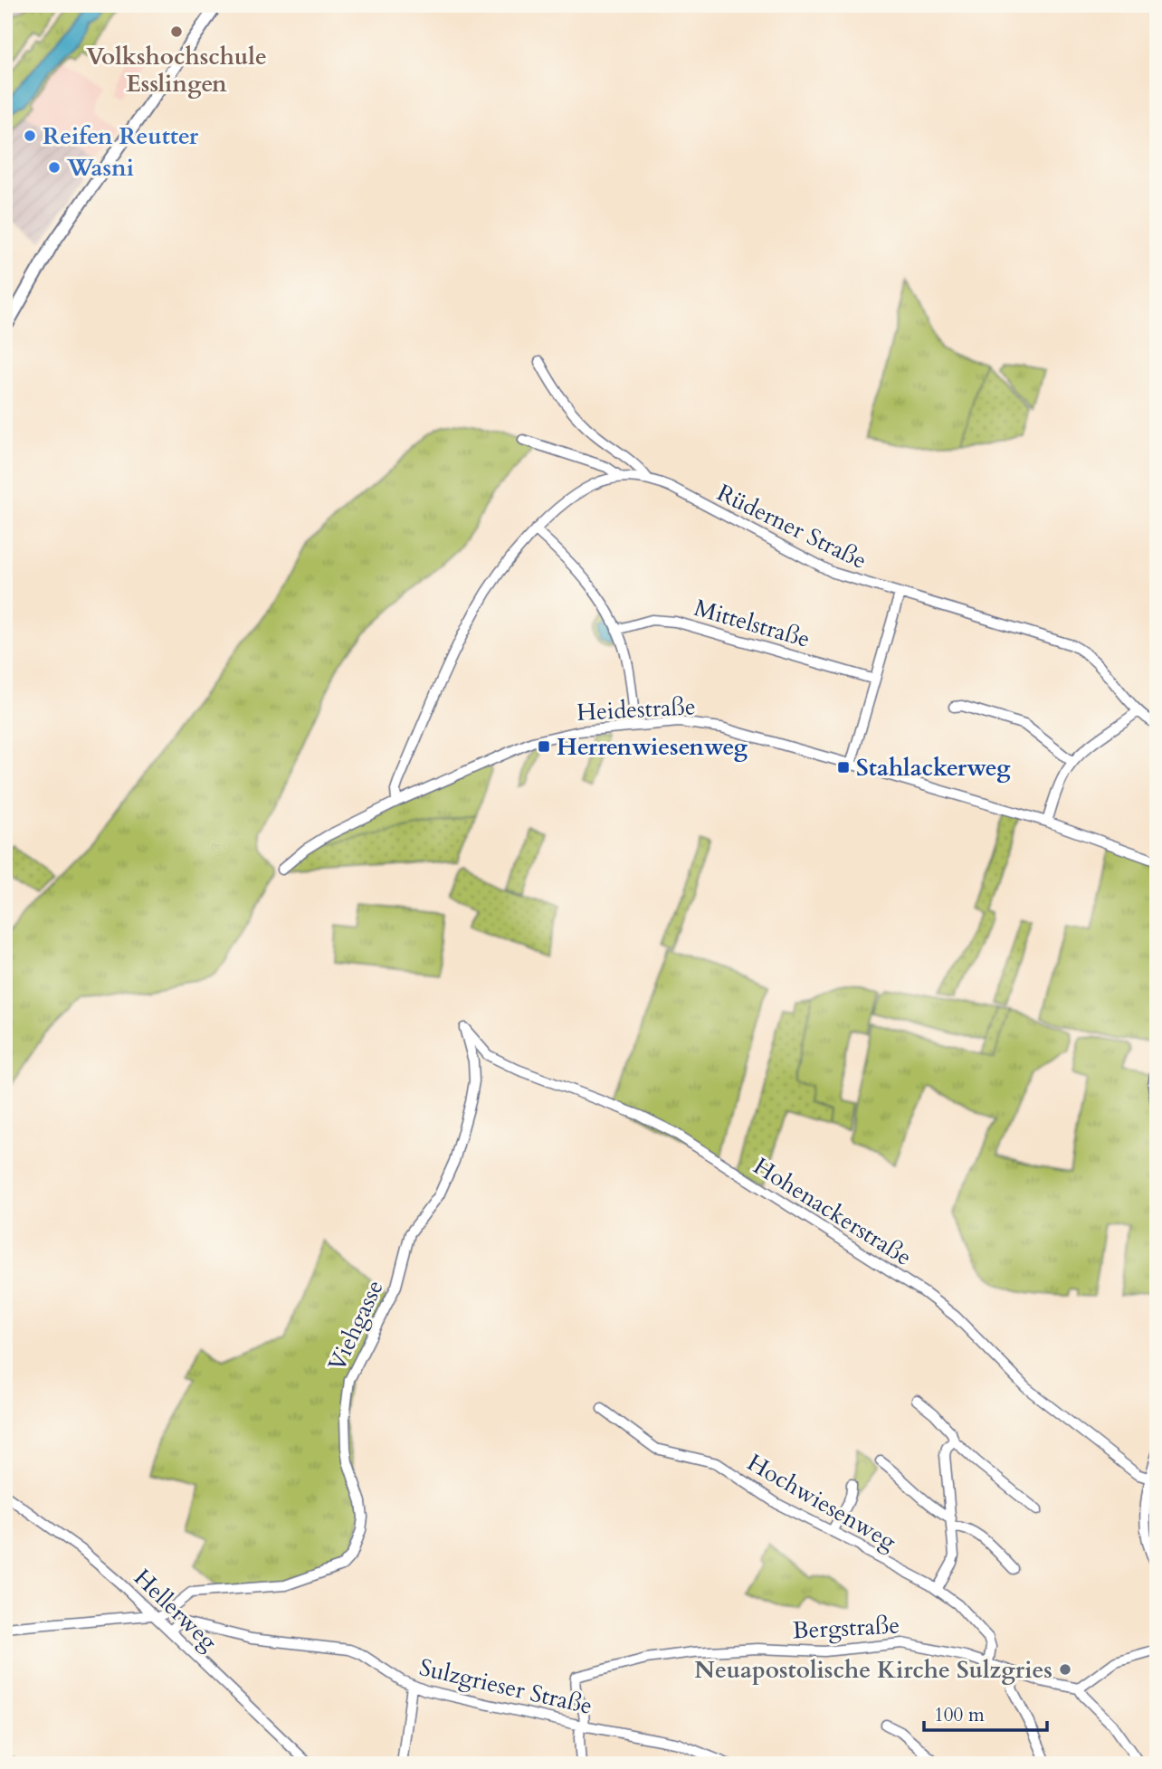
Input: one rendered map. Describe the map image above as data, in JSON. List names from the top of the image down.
{
  "streets": {
    "street": [
      "Rüderner Straße",
      "Mittelstraße",
      "Heidestraße",
      "Hohenackerstraße",
      "Viehgasse",
      "Hochwiesenweg",
      "Hellerweg",
      "Bergstraße",
      "Sulzgrieser Straße"
    ]
  },
  "crossings": [
    ["Hohenackerstraße", "Viehgasse"],
    ["Viehgasse", "Hellerweg"],
    ["Hochwiesenweg", "Bergstraße"],
    ["Hellerweg", "Sulzgrieser Straße"],
    ["Bergstraße", "Sulzgrieser Straße"]
  ],
  "places": {
    "other": [
      "Volkshochschule Esslingen",
      "Reifen Reutter",
      "Wasni",
      "Neuapostolische Kirche Sulzgries"
    ],
    "transit": ["Herrenwiesenweg", "Stahlackerweg"]
  },
  "scale_bar": "100 m"
}
